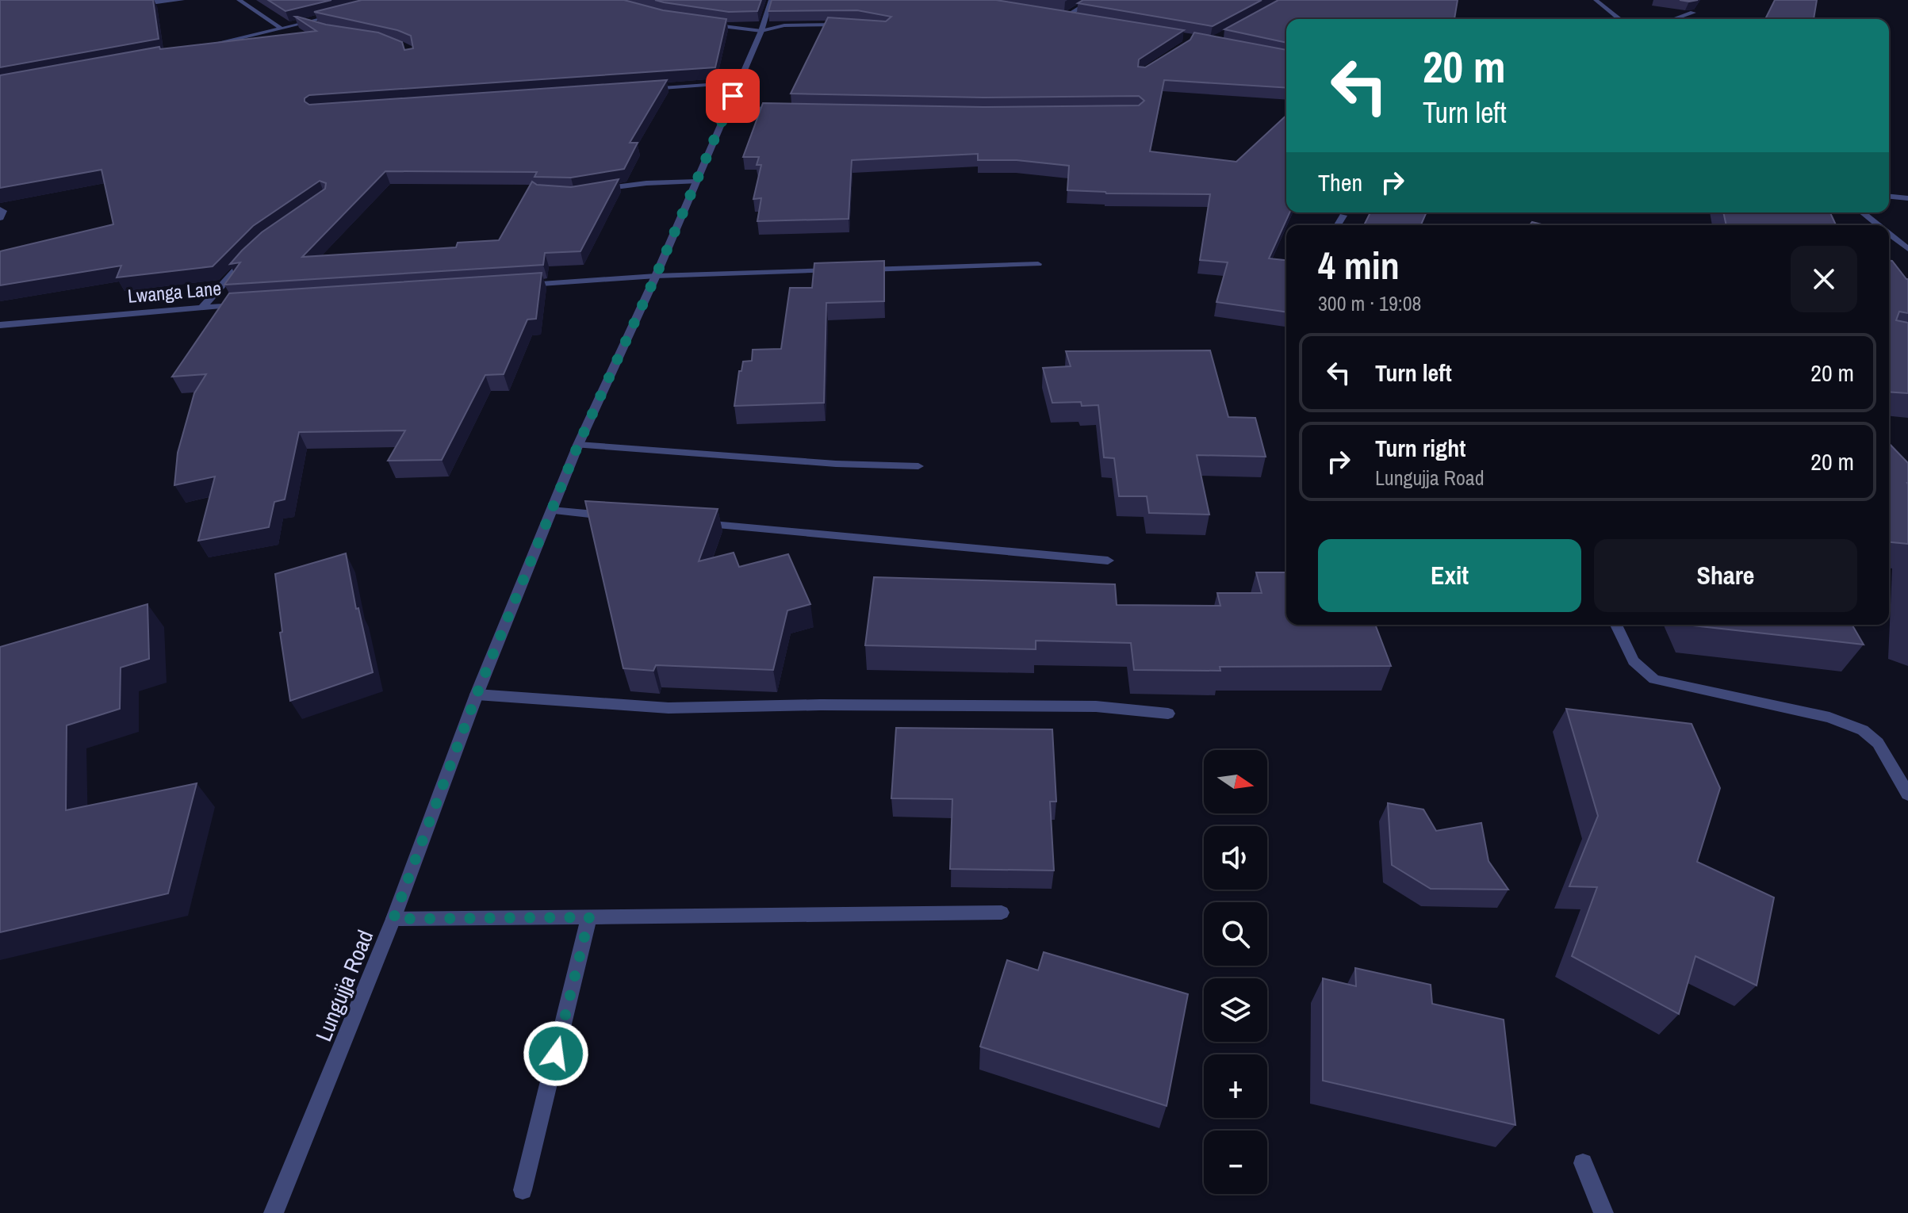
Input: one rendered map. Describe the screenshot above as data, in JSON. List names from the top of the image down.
{
  "streets": {
    "street": ["Lwanga Lane", "Lungujja Road"]
  },
  "north": "right",
  "page": {
    "turn": ["20 m", "Turn left"],
    "then": "Then",
    "heading": ["4 min", "300 m · 19:08"],
    "list": [
      {
        "name": "Turn left",
        "value": "20 m"
      },
      {
        "name": "Turn right",
        "note": "Lungujja Road",
        "value": "20 m"
      }
    ],
    "buttons": ["Exit", "Share"],
    "map_buttons": ["+", "−"]
  }
}
